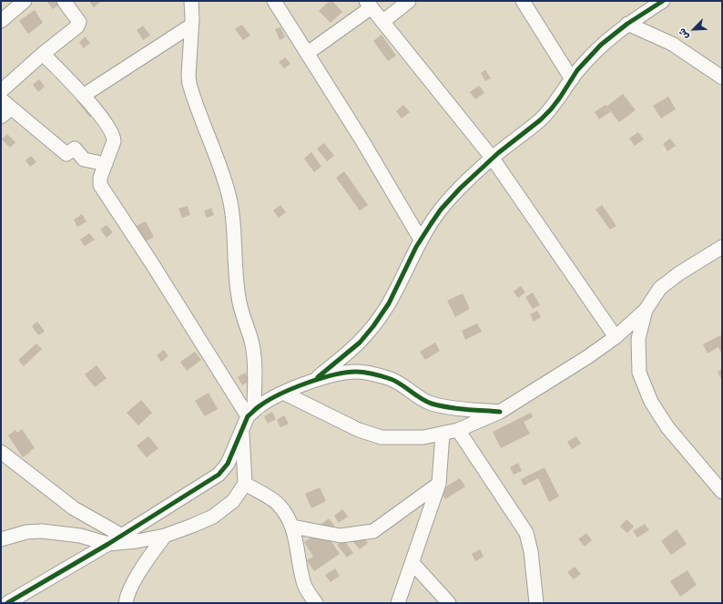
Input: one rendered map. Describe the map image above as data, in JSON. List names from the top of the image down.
{
  "north": "bottom left"
}
